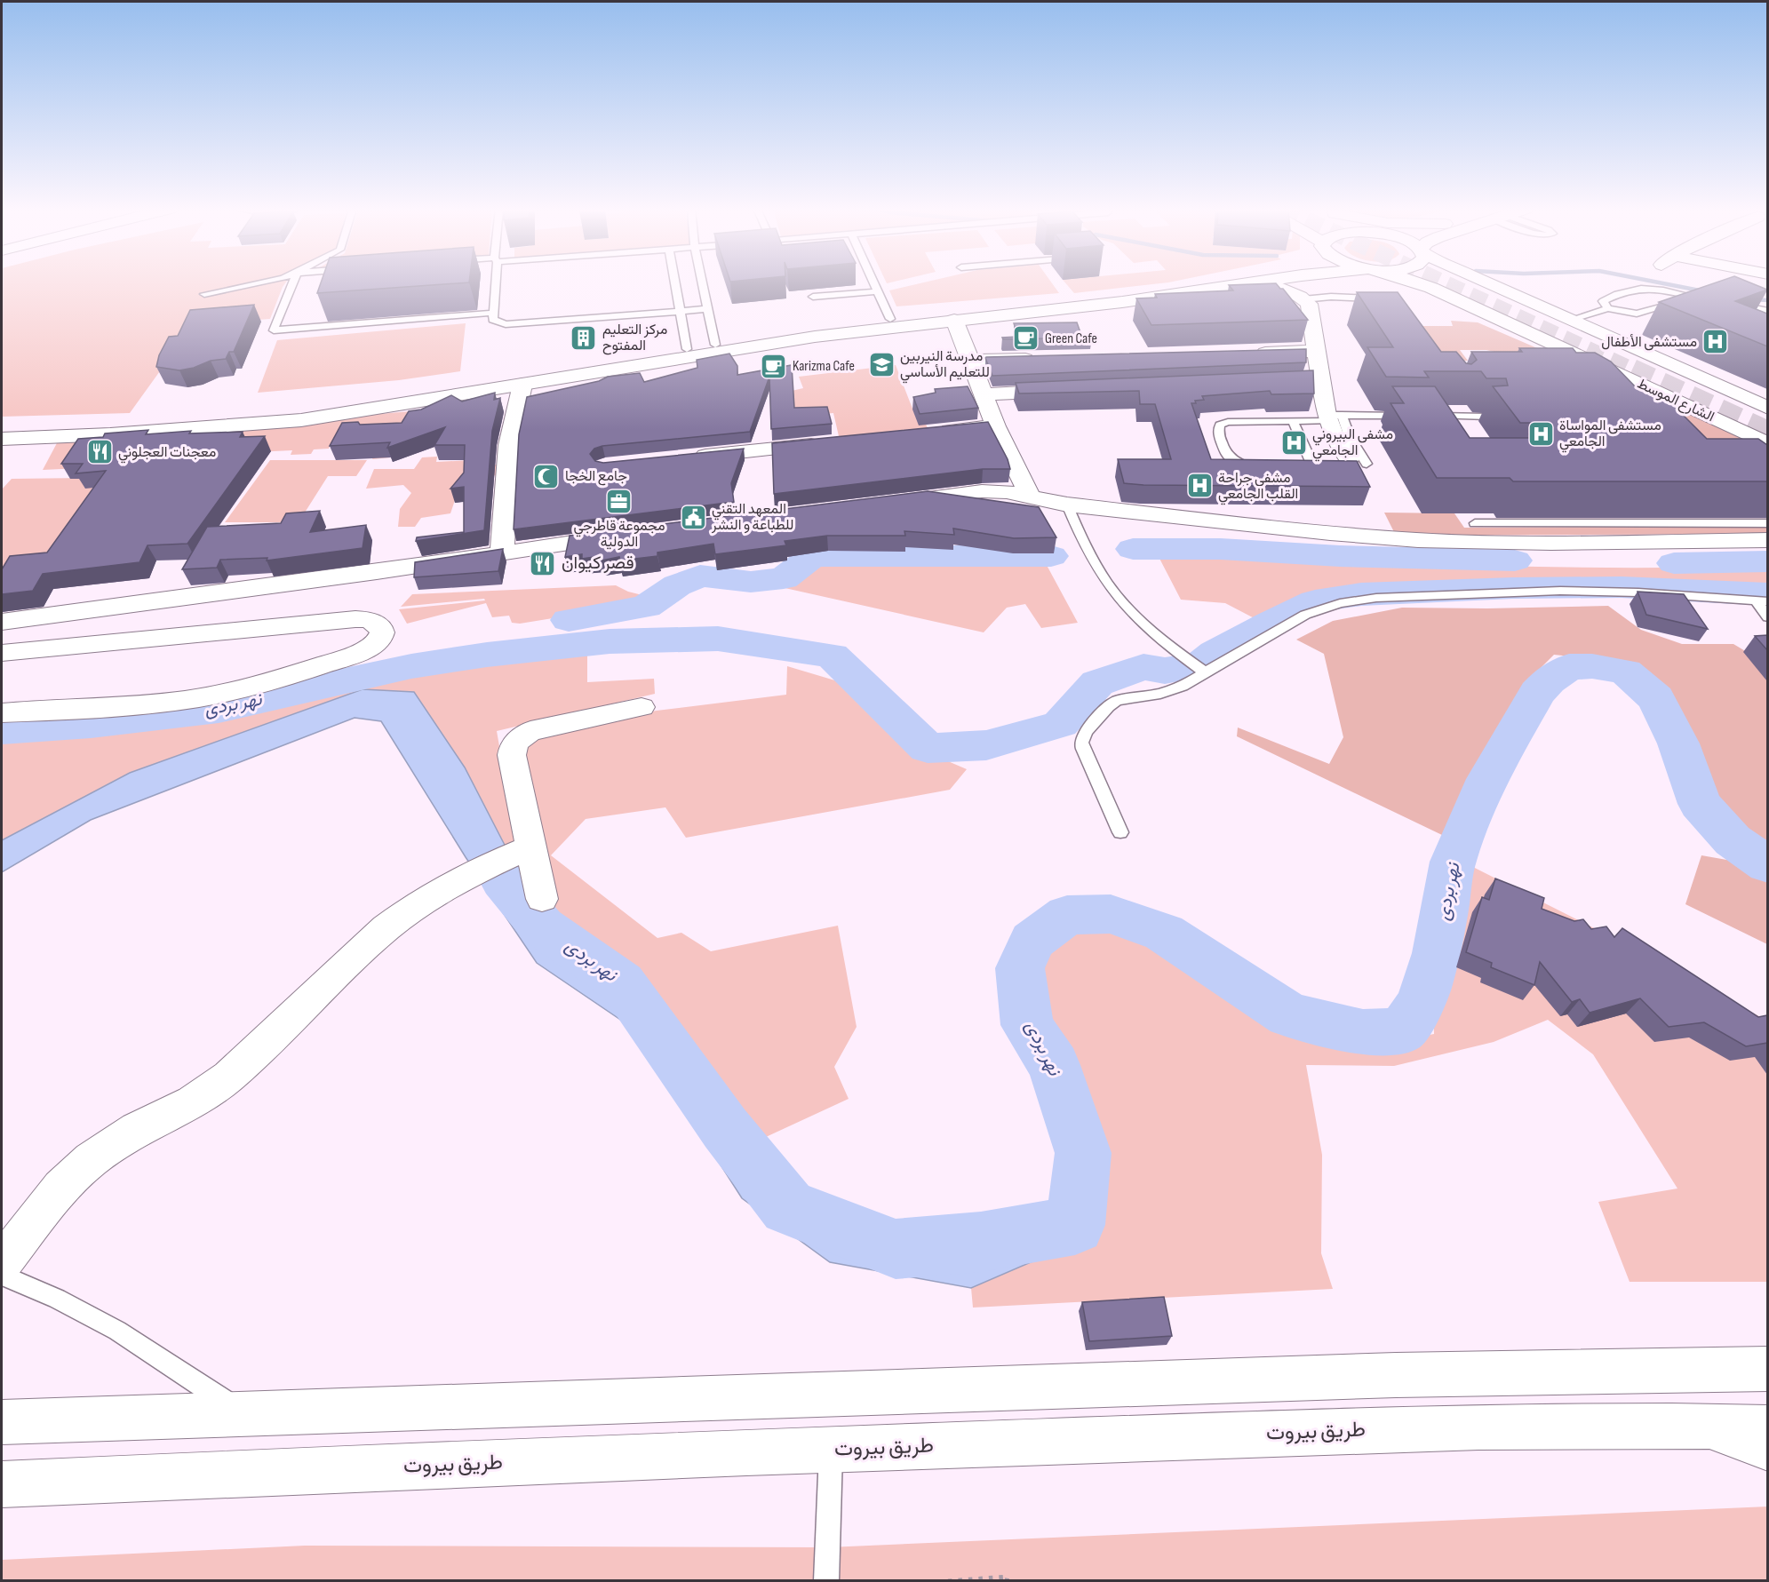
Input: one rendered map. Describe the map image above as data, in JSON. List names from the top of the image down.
{
  "streets": {
    "main road": ["الشارع الموسط", "طريق بيروت"]
  },
  "water": ["نهر بردى"],
  "places": {
    "building": ["مركز التعليم المفتوح"],
    "cafe": ["Green Cafe", "Karizma Cafe"],
    "hospital": [
      "مستشفى الأطفال",
      "مستشفى المواساة الجامعي",
      "مشفى البيروني الجامعي",
      "مشفى جراحة القلب الجامعي"
    ],
    "school or university": ["مدرسة النيربين للتعليم الأساسي"],
    "restaurant": ["معجنات العجلوني", "قصر كيوان"],
    "mosque": ["جامع الخجا"],
    "office": ["مجموعة قاطرجي الدولية"],
    "public building": ["المعهد التقني للطباعة و النشر"]
  }
}
